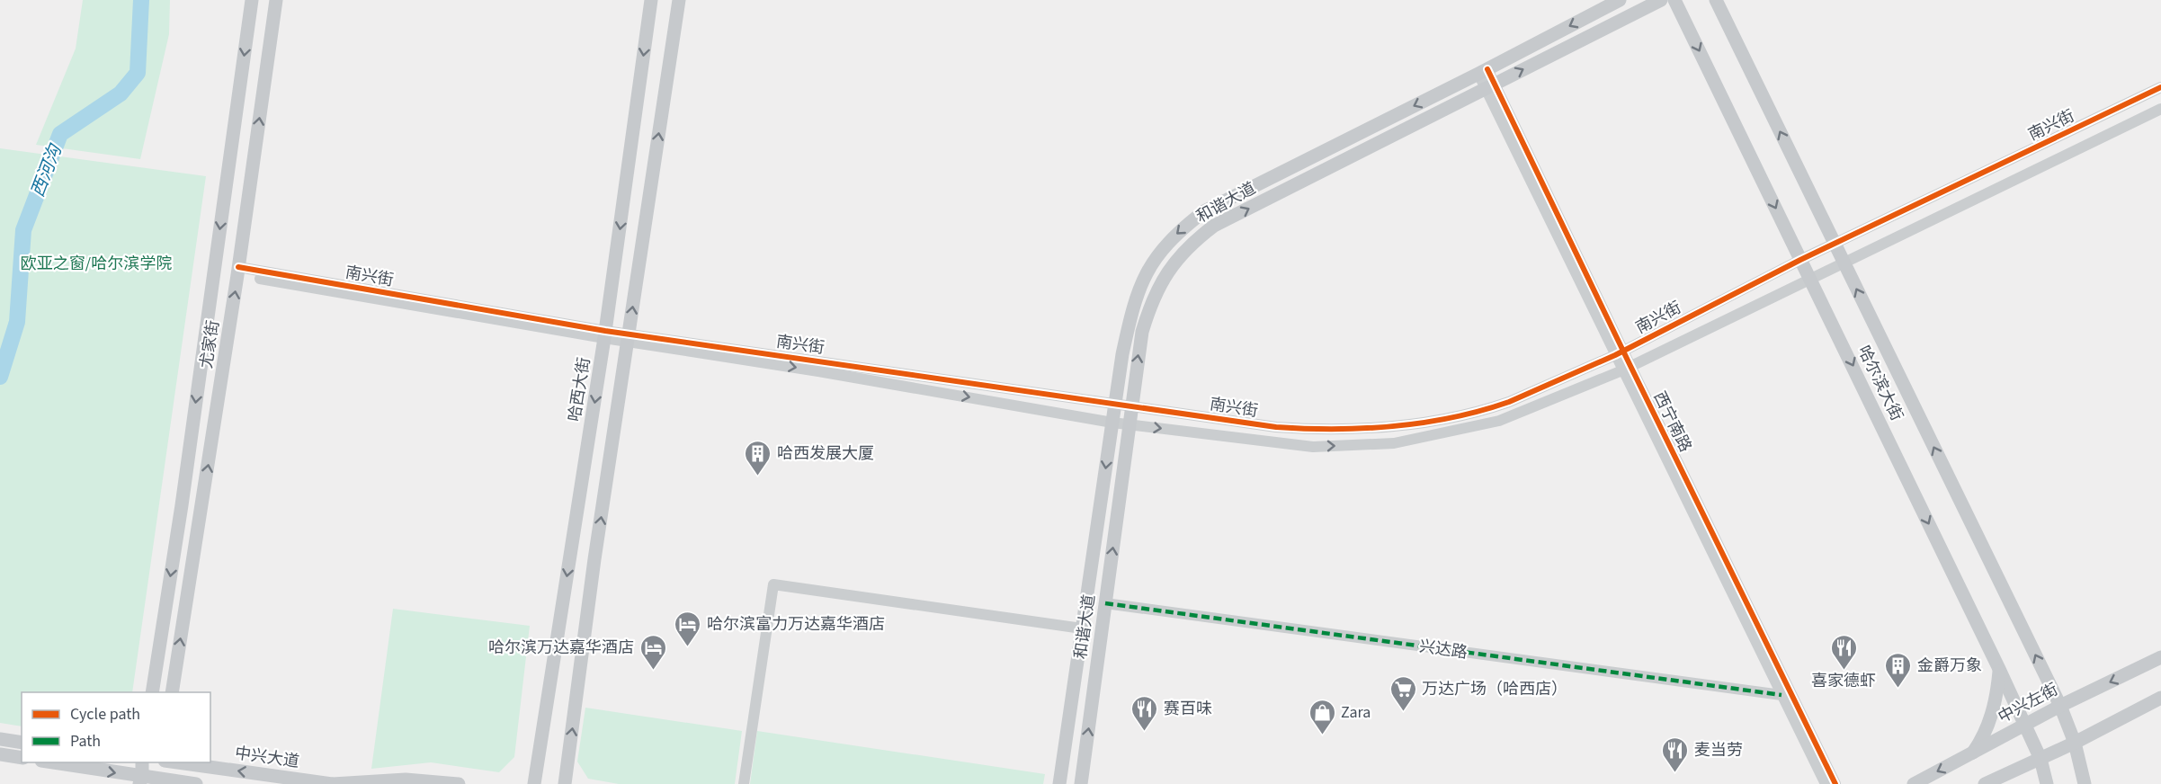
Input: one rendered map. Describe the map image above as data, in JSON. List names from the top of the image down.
{
  "streets": {
    "main road": [
      "和谐大道",
      "尤家街",
      "哈尔滨大街",
      "哈西大街",
      "中兴左街",
      "中兴大道"
    ],
    "street": ["南兴街", "西宁南路", "兴达路"]
  },
  "crossings": [
    ["南兴街", "和谐大道"],
    ["南兴街", "尤家街"],
    ["南兴街", "哈尔滨大街"],
    ["南兴街", "哈西大街"],
    ["南兴街", "西宁南路"],
    ["和谐大道", "西宁南路"],
    ["和谐大道", "兴达路"],
    ["哈尔滨大街", "中兴左街"],
    ["西宁南路", "兴达路"]
  ],
  "one_way": ["中兴大道"],
  "water": ["西河沟"],
  "parks": ["欧亚之窗/哈尔滨学院"],
  "places": {
    "building": ["哈西发展大厦", "金爵万象"],
    "hotel": ["哈尔滨富力万达嘉华酒店", "哈尔滨万达嘉华酒店"],
    "restaurant": ["喜家德虾", "赛百味", "麦当劳"],
    "supermarket": ["万达广场（哈西店）"],
    "shop": ["Zara"]
  },
  "legend": ["Cycle path", "Path"]
}
